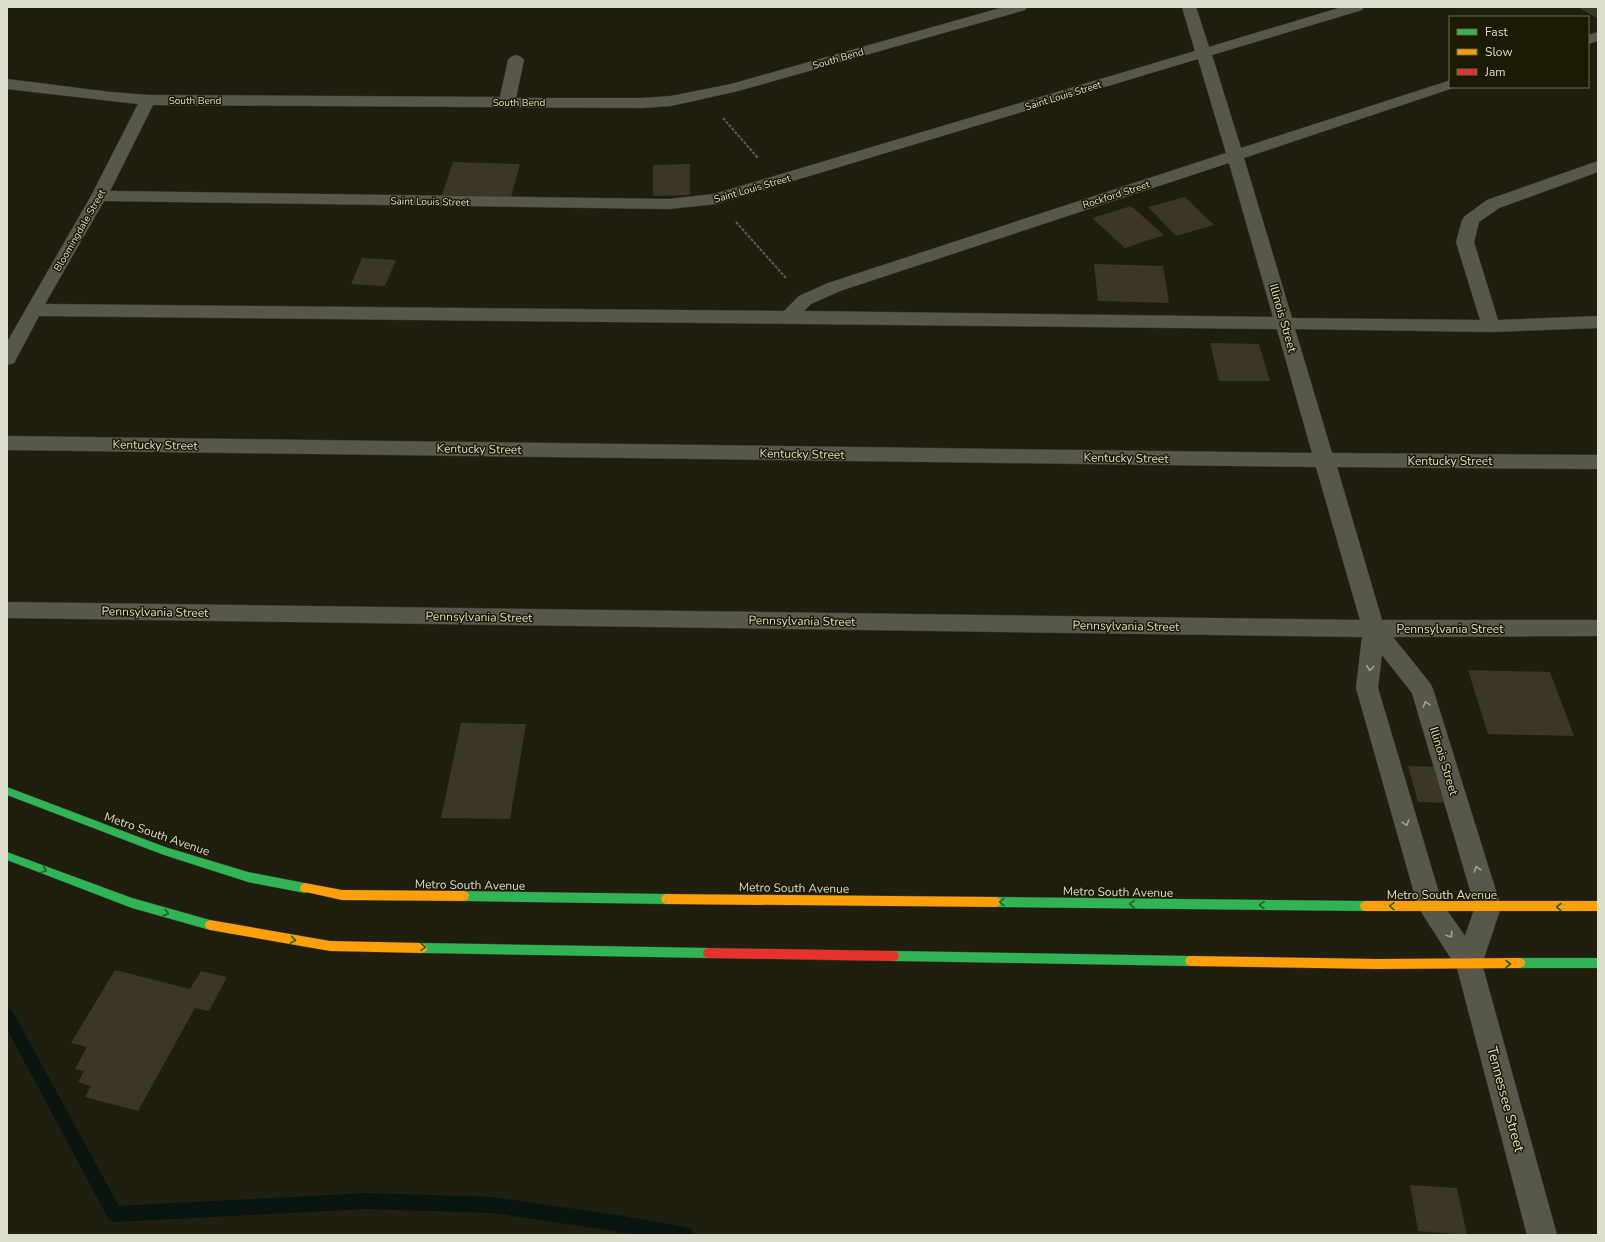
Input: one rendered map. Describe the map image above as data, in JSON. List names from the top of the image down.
{
  "streets": {
    "street": [
      "South Bend",
      "Saint Louis Street",
      "Rockford Street",
      "Bloomingdale Street",
      "Illinois Street",
      "Kentucky Street",
      "Pennsylvania Street",
      "Metro South Avenue",
      "Tennessee Street"
    ]
  },
  "crossings": [
    ["South Bend", "Bloomingdale Street"],
    ["Saint Louis Street", "Bloomingdale Street"],
    ["Saint Louis Street", "Illinois Street"],
    ["Rockford Street", "Illinois Street"],
    ["Illinois Street", "Kentucky Street"],
    ["Illinois Street", "Pennsylvania Street"],
    ["Illinois Street", "Metro South Avenue"],
    ["Illinois Street", "Tennessee Street"]
  ],
  "legend": ["Fast", "Slow", "Jam"]
}
